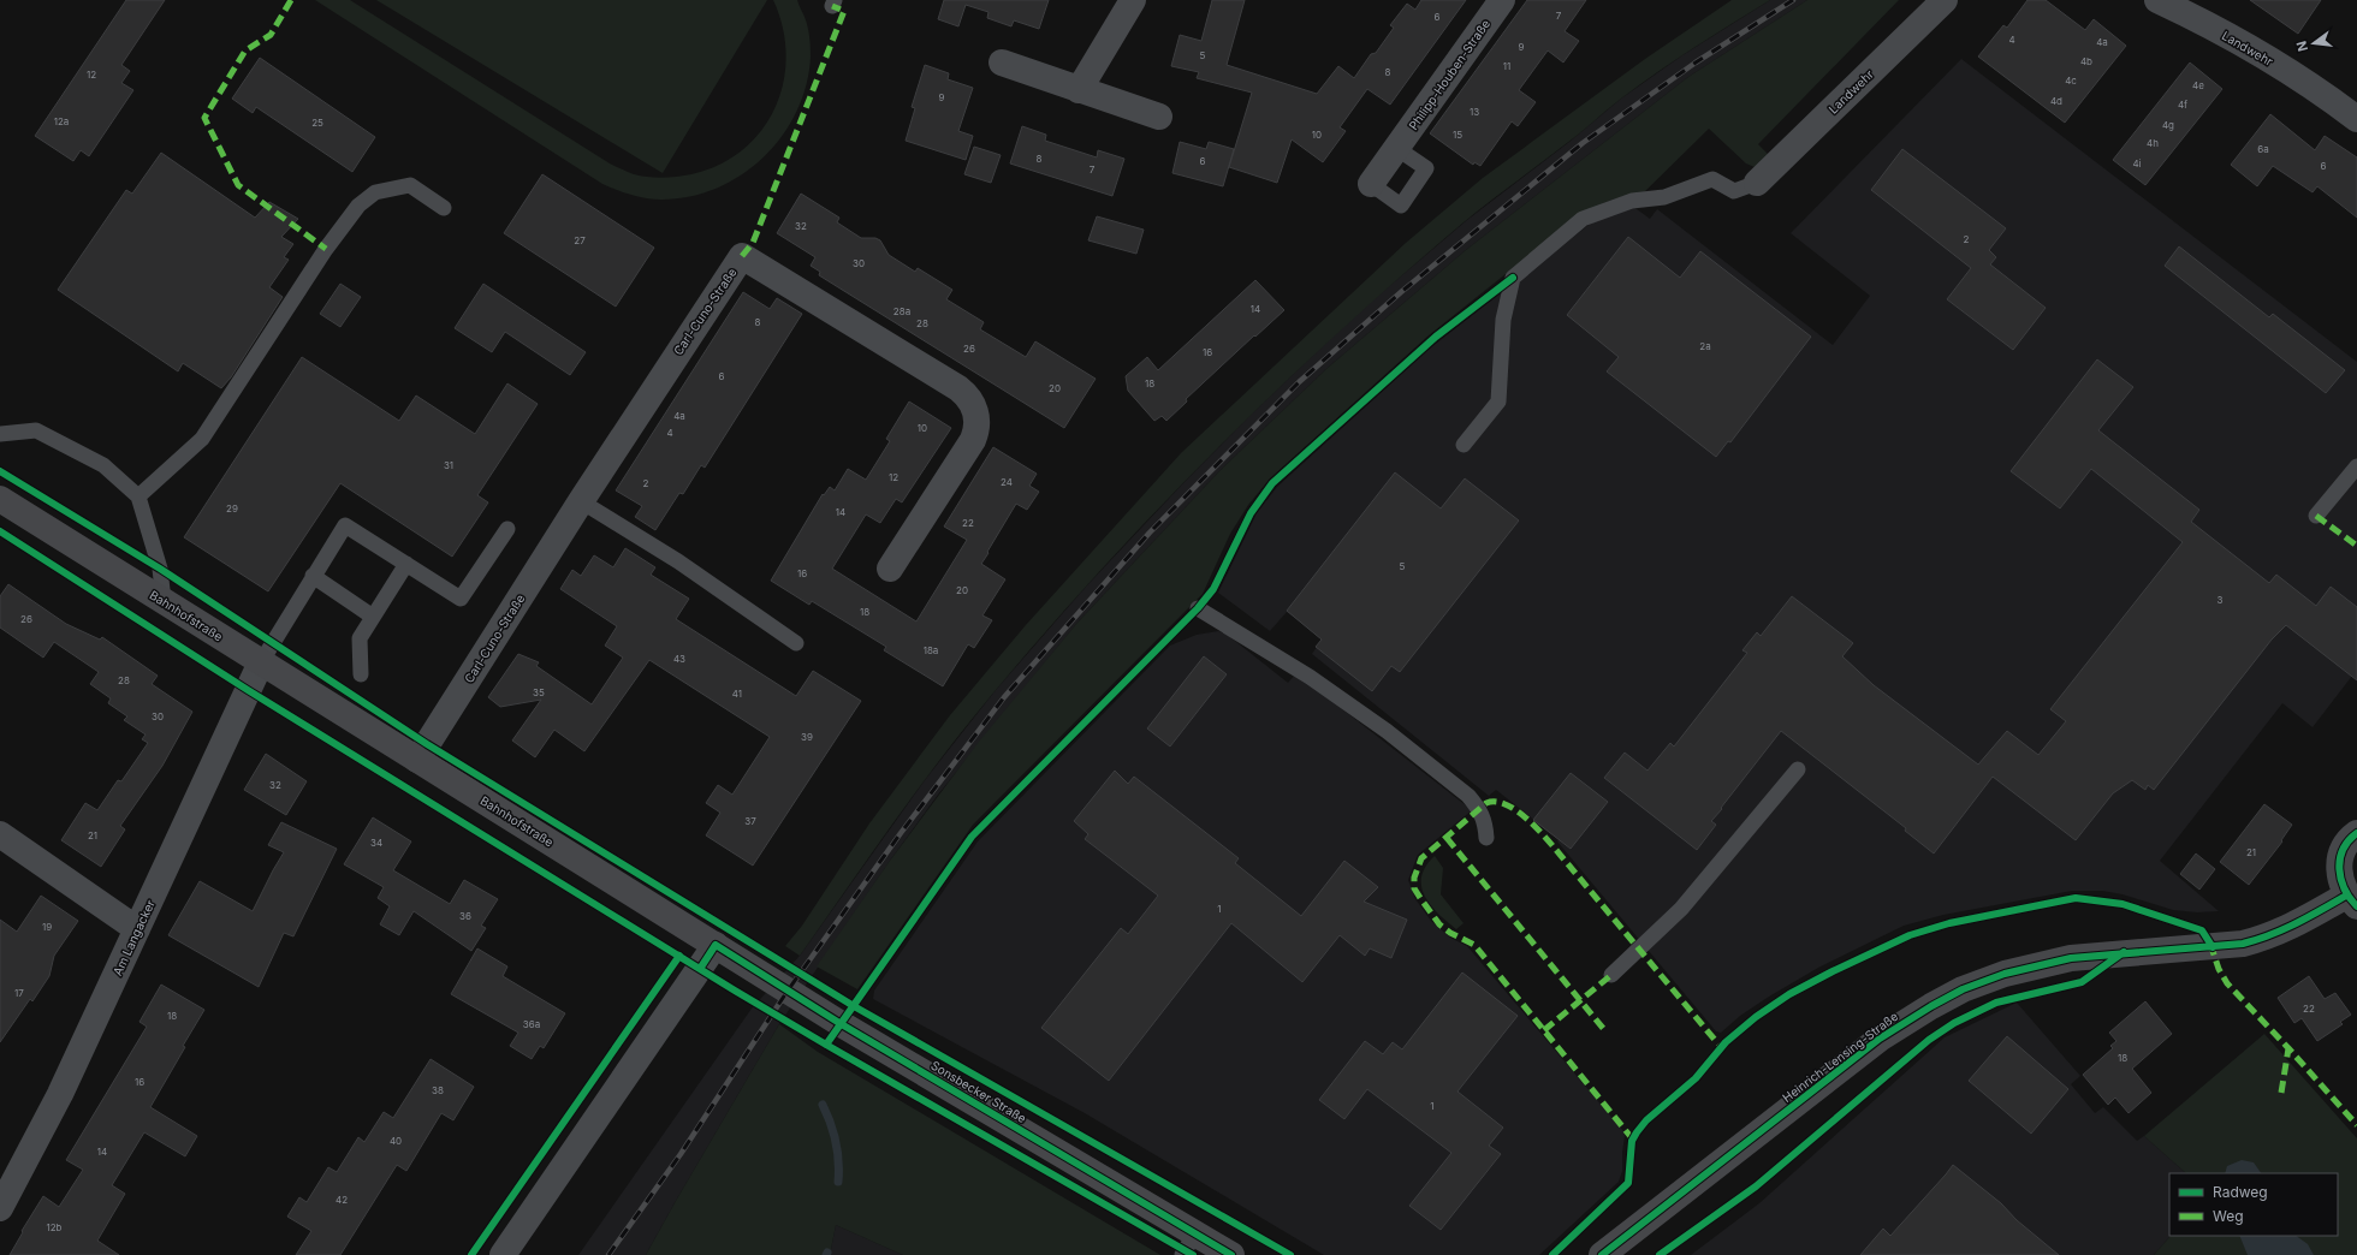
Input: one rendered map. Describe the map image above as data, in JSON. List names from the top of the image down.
{
  "streets": {
    "street": [
      "Landwehr",
      "Philipp-Houben-Straße",
      "Carl-Cuno-Straße",
      "Bahnhofstraße",
      "Am Langacker",
      "Heinrich-Lensing-Straße",
      "Sonsbecker Straße"
    ]
  },
  "crossings": [
    ["Carl-Cuno-Straße", "Bahnhofstraße"],
    ["Bahnhofstraße", "Am Langacker"],
    ["Bahnhofstraße", "Sonsbecker Straße"]
  ],
  "house_numbers": [
    "7",
    "6",
    "4",
    "4a",
    "9",
    "5",
    "4b",
    "11",
    "8",
    "12",
    "4c",
    "4e",
    "9",
    "4d",
    "4f",
    "13",
    "12a",
    "25",
    "4g",
    "10",
    "15",
    "4h",
    "6a",
    "8",
    "6",
    "4i",
    "6",
    "7",
    "32",
    "2",
    "27",
    "30",
    "14",
    "28a",
    "8",
    "28",
    "2a",
    "26",
    "16",
    "6",
    "18",
    "20",
    "4a",
    "10",
    "4",
    "31",
    "12",
    "24",
    "2",
    "29",
    "14",
    "22",
    "5",
    "16",
    "20",
    "3",
    "18",
    "26",
    "18a",
    "43",
    "28",
    "35",
    "41",
    "30",
    "39",
    "32",
    "37",
    "21",
    "34",
    "21",
    "1",
    "36",
    "19",
    "17",
    "22",
    "18",
    "36a",
    "18",
    "16",
    "38",
    "1",
    "40",
    "14",
    "42",
    "12b"
  ],
  "legend": ["Radweg", "Weg"],
  "north": "left"
}
